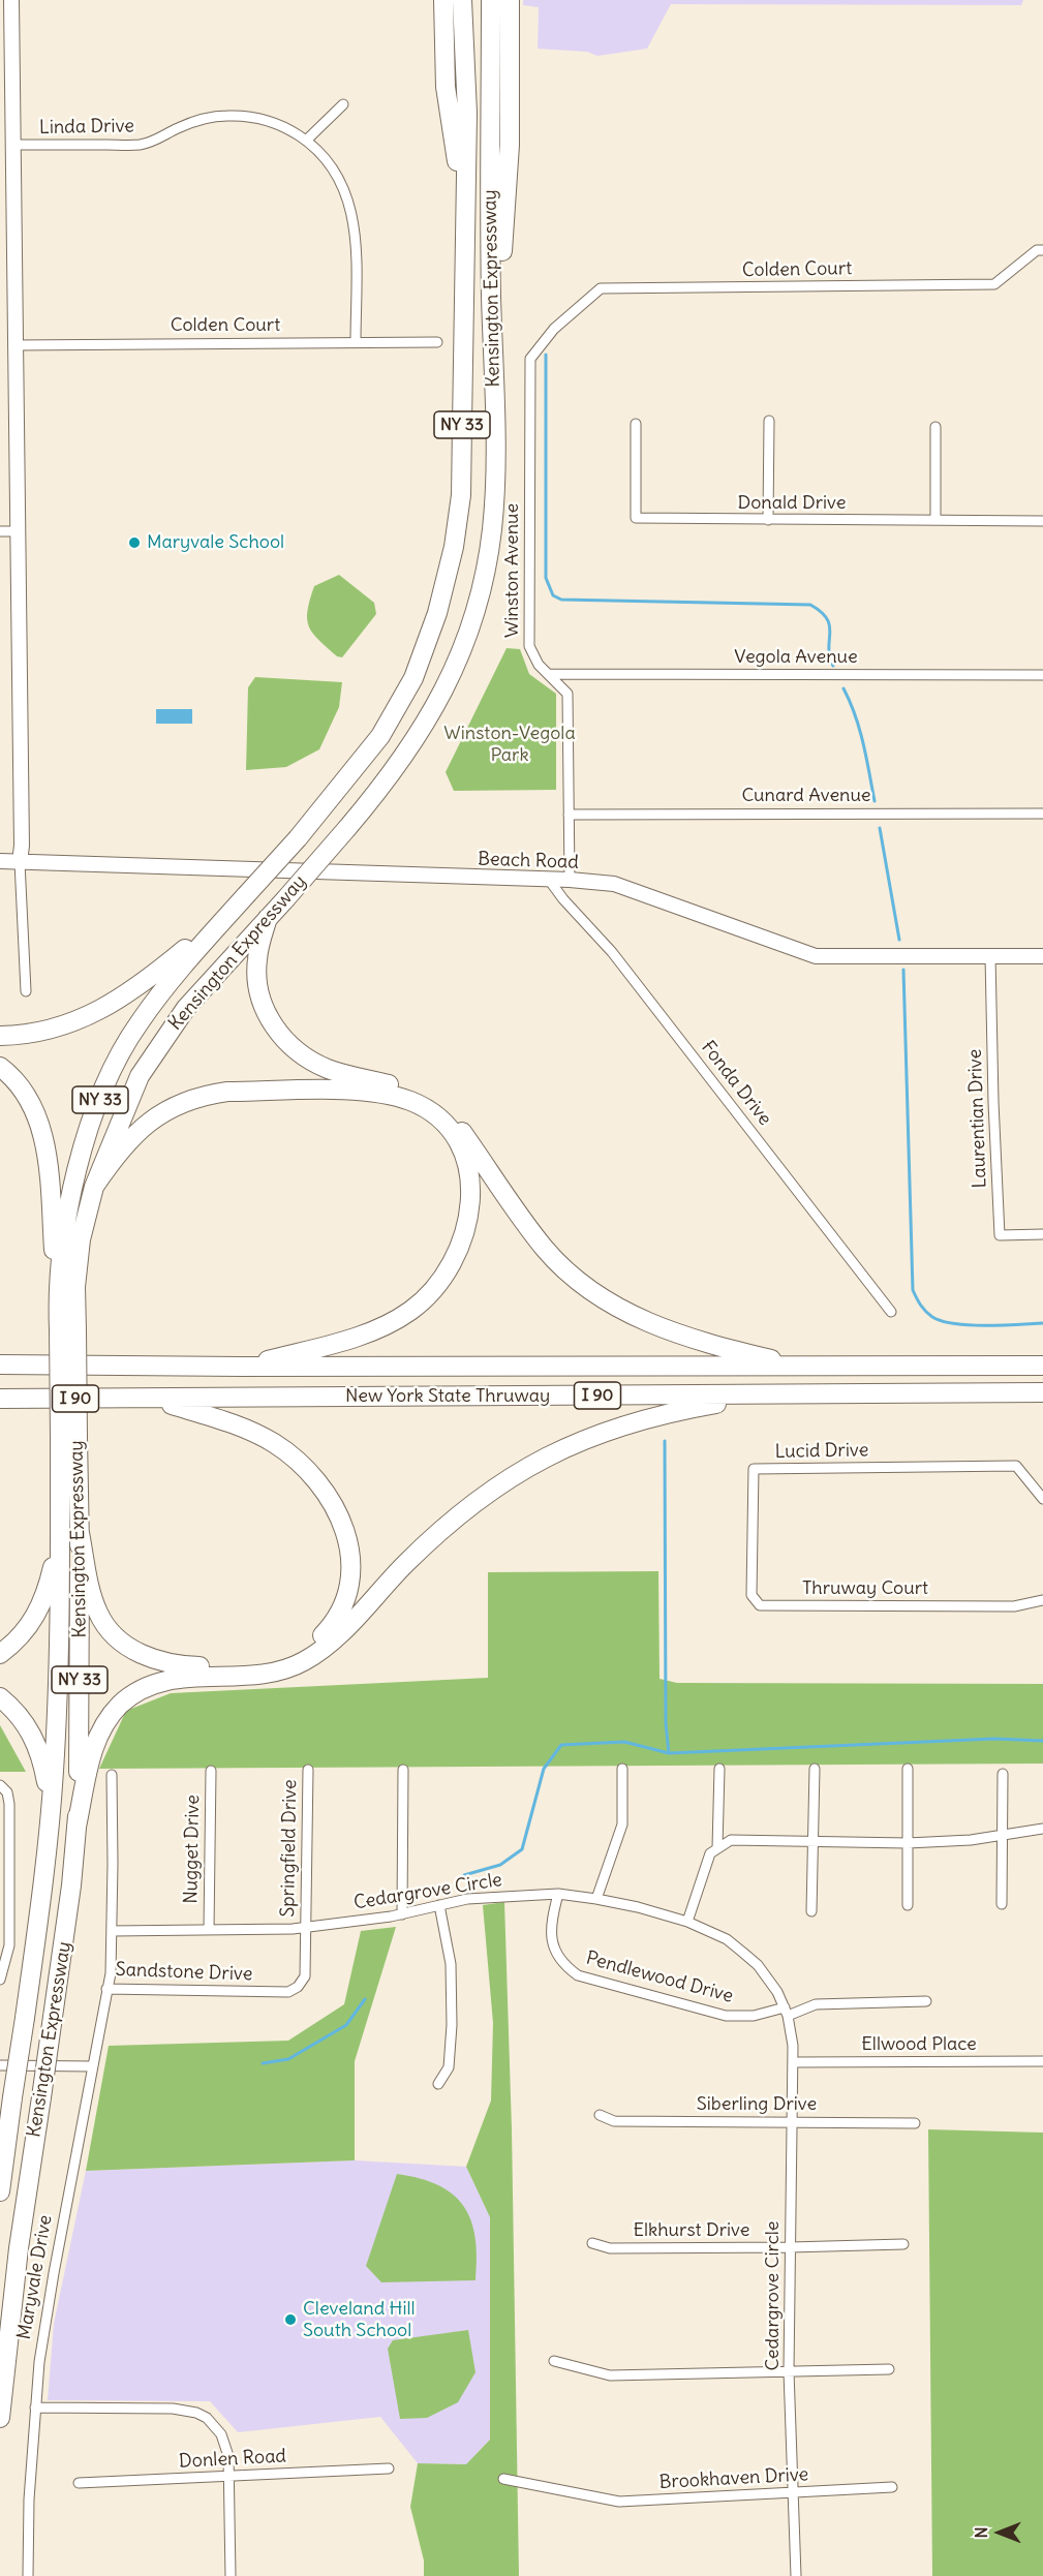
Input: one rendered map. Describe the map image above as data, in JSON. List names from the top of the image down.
{
  "streets": {
    "highway": [
      "Kensington Expressway",
      "NY 33",
      "I 90",
      "New York State Thruway"
    ],
    "street": [
      "Linda Drive",
      "Colden Court",
      "Donald Drive",
      "Winston Avenue",
      "Vegola Avenue",
      "Cunard Avenue",
      "Beach Road",
      "Fonda Drive",
      "Laurentian Drive",
      "Lucid Drive",
      "Thruway Court",
      "Springfield Drive",
      "Nugget Drive",
      "Cedargrove Circle",
      "Sandstone Drive",
      "Pendlewood Drive",
      "Ellwood Place",
      "Siberling Drive",
      "Elkhurst Drive",
      "Maryvale Drive",
      "Donlen Road",
      "Brookhaven Drive"
    ]
  },
  "crossings": [
    ["Linda Drive", "Colden Court"],
    ["Colden Court", "Winston Avenue"],
    ["Winston Avenue", "Vegola Avenue"],
    ["Winston Avenue", "Cunard Avenue"],
    ["Winston Avenue", "Beach Road"],
    ["Beach Road", "Fonda Drive"],
    ["Beach Road", "Laurentian Drive"],
    ["Lucid Drive", "Thruway Court"],
    ["Springfield Drive", "Cedargrove Circle"],
    ["Springfield Drive", "Sandstone Drive"],
    ["Nugget Drive", "Cedargrove Circle"],
    ["Cedargrove Circle", "Sandstone Drive"],
    ["Cedargrove Circle", "Pendlewood Drive"],
    ["Cedargrove Circle", "Ellwood Place"],
    ["Cedargrove Circle", "Siberling Drive"],
    ["Cedargrove Circle", "Elkhurst Drive"],
    ["Cedargrove Circle", "Brookhaven Drive"],
    ["Sandstone Drive", "Maryvale Drive"]
  ],
  "parks": ["Winston-Vegola Park"],
  "places": ["Maryvale School", "Cleveland Hill South School"],
  "north": "left"
}
